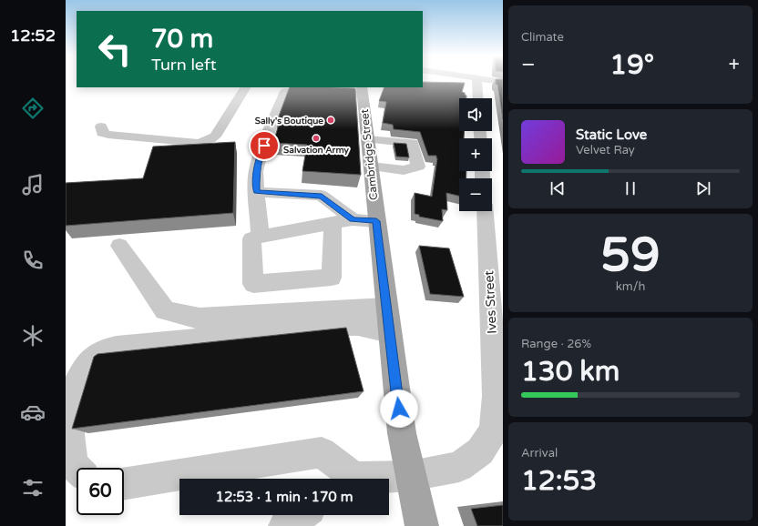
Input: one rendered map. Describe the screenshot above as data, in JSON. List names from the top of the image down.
{
  "streets": {
    "main road": ["Cambridge Street"],
    "street": ["Ives Street"]
  },
  "crossings": [
    ["Cambridge Street", "Ives Street"]
  ],
  "places": ["Sally's Boutique", "Salvation Army"],
  "page": {
    "tabs": "12:52",
    "tile": [
      "Climate",
      ["59", "km/h"],
      ["Range · 26%", "130 km"],
      ["Arrival", "12:53"]
    ],
    "turn": ["70 m", "Turn left"],
    "heat": ["−", "19°", "+"],
    "map_buttons": ["+", "−"],
    "song": ["Static Love", "Velvet Ray"],
    "limit": "60",
    "trip": "12:53 · 1 min · 170 m"
  }
}
